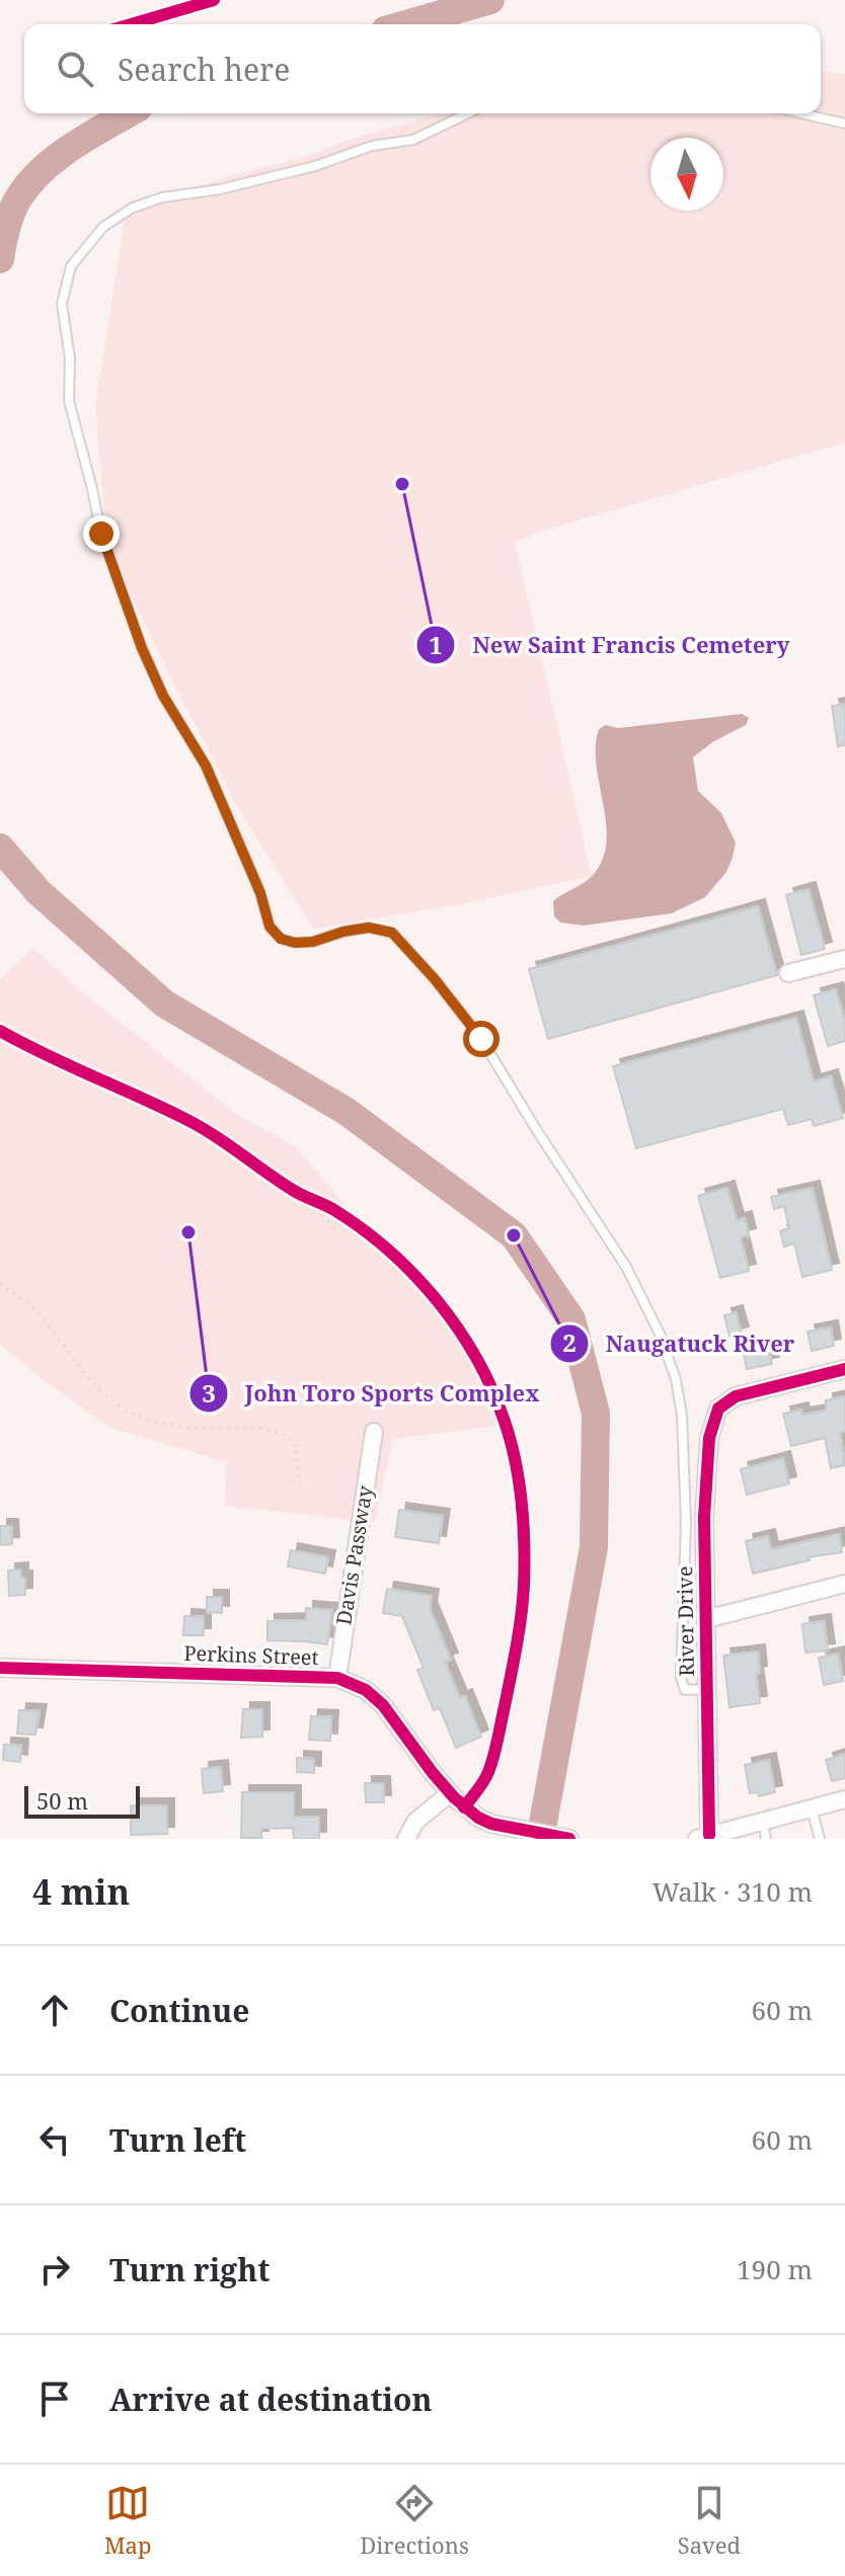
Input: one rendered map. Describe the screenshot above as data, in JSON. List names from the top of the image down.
{
  "streets": {
    "street": ["Davis Passway", "River Drive", "Perkins Street"]
  },
  "crossings": [
    ["Davis Passway", "Perkins Street"]
  ],
  "places": ["New Saint Francis Cemetery", "John Toro Sports Complex", "Naugatuck River"],
  "scale_bar": "50 m",
  "north": "bottom",
  "page": {
    "search": "Search here",
    "scale": "50 m",
    "heading": ["4 min", "Walk · 310 m"],
    "list": [
      ["Continue", "60 m"],
      ["Turn left", "60 m"],
      ["Turn right", "190 m"],
      "Arrive at destination"
    ],
    "nav": ["Map", "Directions", "Saved"]
  }
}
